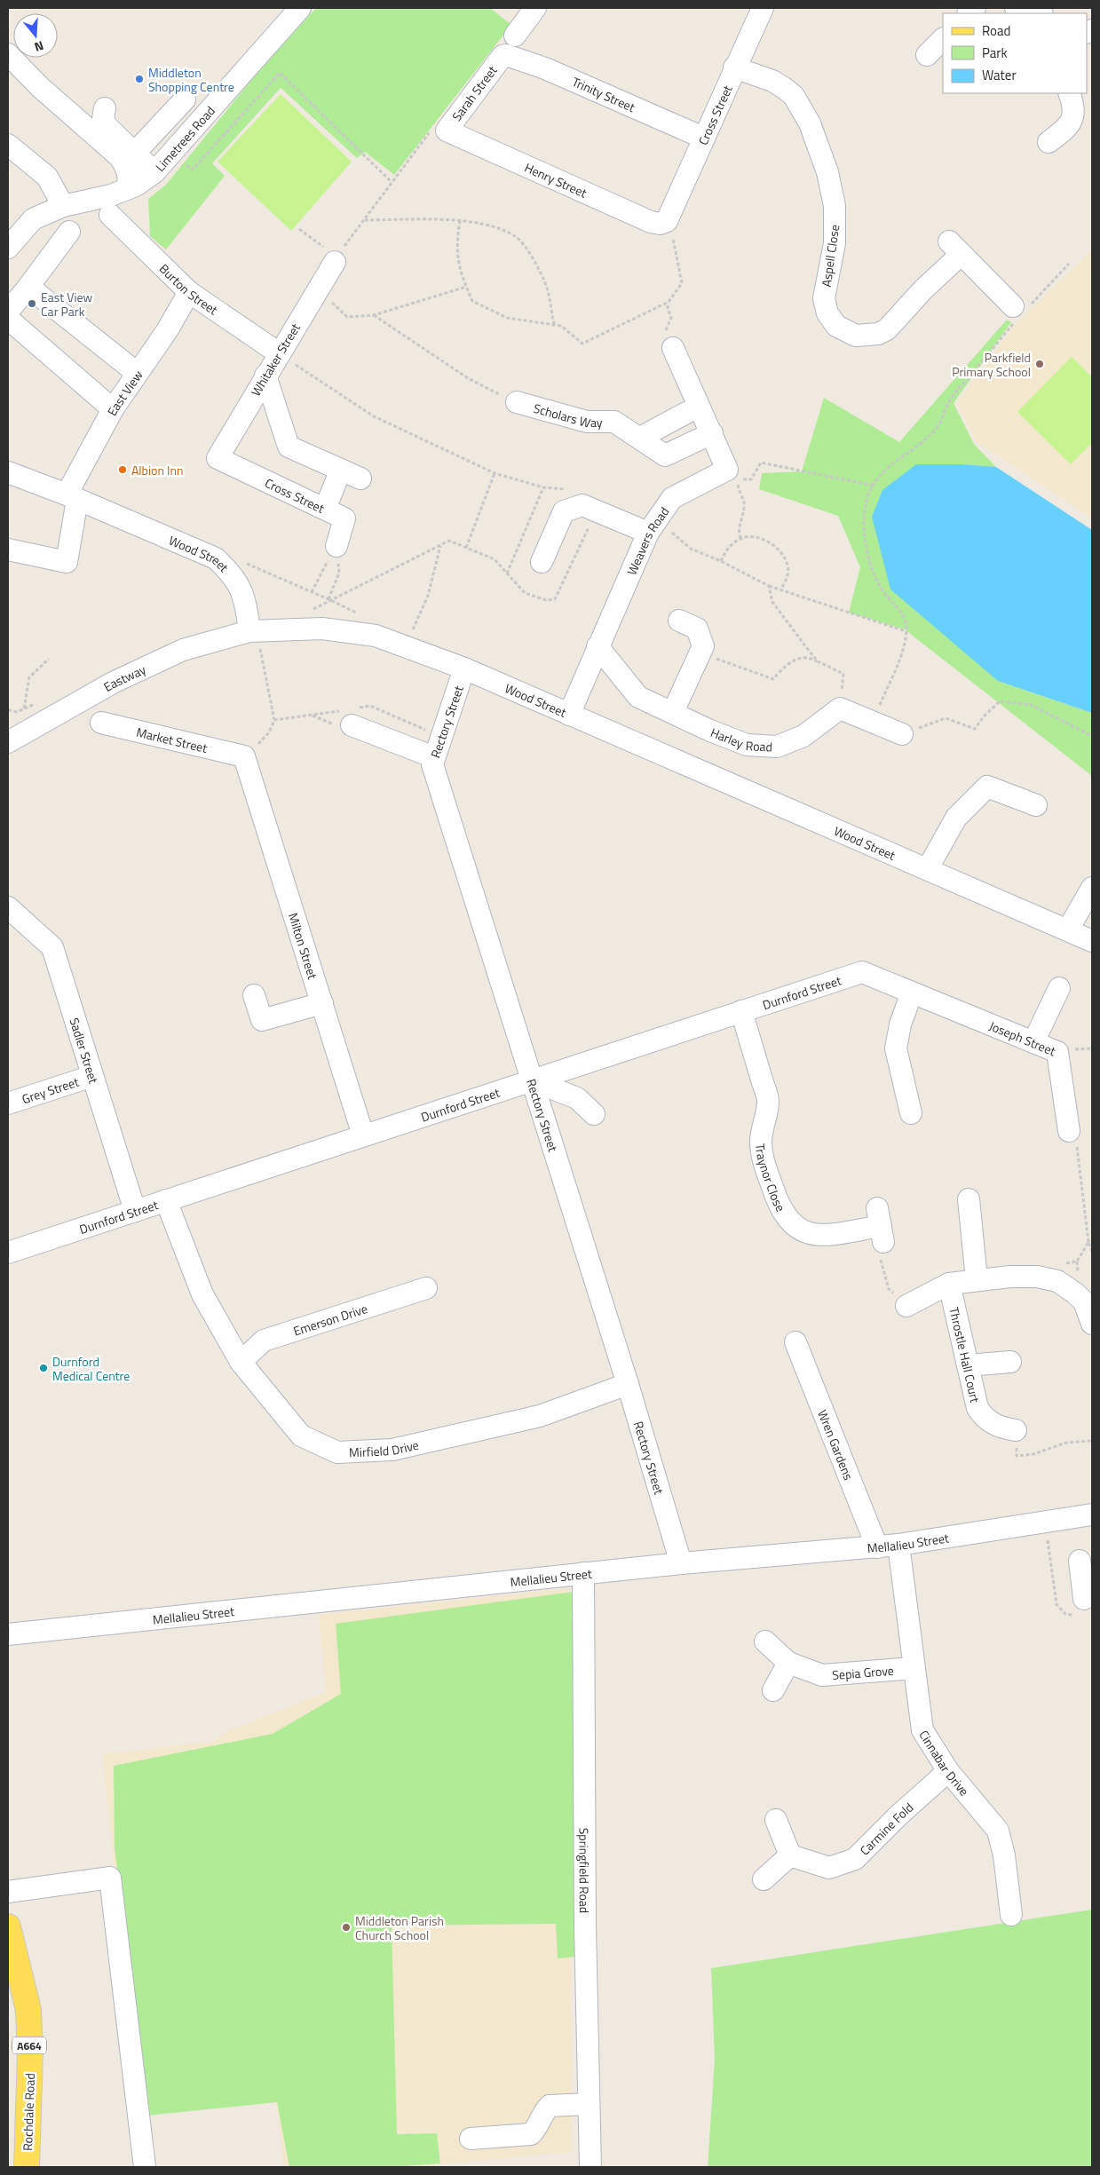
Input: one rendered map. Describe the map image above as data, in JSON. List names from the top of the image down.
{
  "streets": {
    "main road": ["A664", "Rochdale Road"],
    "street": [
      "Sarah Street",
      "Trinity Street",
      "Cross Street",
      "Limetrees Road",
      "Henry Street",
      "Aspell Close",
      "Burton Street",
      "Whitaker Street",
      "East View",
      "Scholars Way",
      "Weavers Road",
      "Wood Street",
      "Eastway",
      "Rectory Street",
      "Harley Road",
      "Market Street",
      "Milton Street",
      "Durnford Street",
      "Joseph Street",
      "Sadler Street",
      "Grey Street",
      "Traynor Close",
      "Emerson Drive",
      "Throstle Hall Court",
      "Wren Gardens",
      "Mirfield Drive",
      "Mellalieu Street",
      "Sepia Grove",
      "Cinnabar Drive",
      "Carmine Fold",
      "Springfield Road"
    ]
  },
  "crossings": [
    ["Sarah Street", "Trinity Street"],
    ["Sarah Street", "Henry Street"],
    ["Trinity Street", "Cross Street"],
    ["Cross Street", "Henry Street"],
    ["Cross Street", "Aspell Close"],
    ["Cross Street", "Whitaker Street"],
    ["Limetrees Road", "Burton Street"],
    ["Burton Street", "Whitaker Street"],
    ["Burton Street", "East View"],
    ["East View", "Wood Street"],
    ["Scholars Way", "Weavers Road"],
    ["Weavers Road", "Wood Street"],
    ["Weavers Road", "Harley Road"],
    ["Wood Street", "Eastway"],
    ["Wood Street", "Rectory Street"],
    ["Rectory Street", "Durnford Street"],
    ["Rectory Street", "Mirfield Drive"],
    ["Rectory Street", "Mellalieu Street"],
    ["Market Street", "Milton Street"],
    ["Milton Street", "Durnford Street"],
    ["Durnford Street", "Joseph Street"],
    ["Durnford Street", "Sadler Street"],
    ["Durnford Street", "Traynor Close"],
    ["Durnford Street", "Mirfield Drive"],
    ["Sadler Street", "Grey Street"],
    ["Emerson Drive", "Mirfield Drive"],
    ["Wren Gardens", "Mellalieu Street"],
    ["Mellalieu Street", "Cinnabar Drive"],
    ["Mellalieu Street", "Springfield Road"],
    ["Sepia Grove", "Cinnabar Drive"],
    ["Cinnabar Drive", "Carmine Fold"]
  ],
  "places": [
    "Middleton Shopping Centre",
    "East View Car Park",
    "Parkfield Primary School",
    "Albion Inn",
    "Durnford Medical Centre",
    "Middleton Parish Church School"
  ],
  "legend": ["Road", "Park", "Water"],
  "north": "bottom"
}
